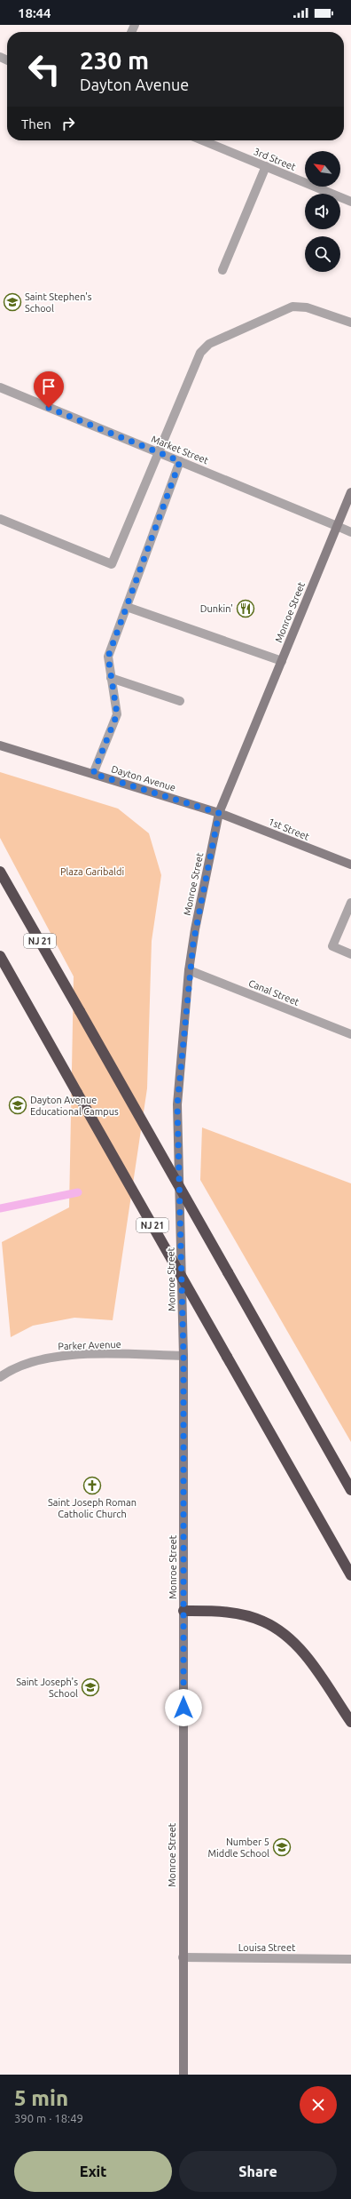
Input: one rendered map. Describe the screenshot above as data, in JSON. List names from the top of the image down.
{
  "streets": {
    "highway": ["NJ 21"],
    "main road": ["Monroe Street", "Dayton Avenue", "1st Street"],
    "street": [
      "3rd Street",
      "Market Street",
      "Canal Street",
      "Parker Avenue",
      "Louisa Street"
    ]
  },
  "crossings": [
    ["Market Street", "Monroe Street"],
    ["Monroe Street", "Dayton Avenue"],
    ["Monroe Street", "1st Street"],
    ["Monroe Street", "Canal Street"],
    ["Monroe Street", "Parker Avenue"],
    ["Monroe Street", "Louisa Street"],
    ["Dayton Avenue", "1st Street"]
  ],
  "parks": ["Plaza Garibaldi"],
  "places": {
    "school or university": [
      "Saint Stephen's School",
      "Dayton Avenue Educational Campus",
      "Saint Joseph's School",
      "Number 5 Middle School"
    ],
    "restaurant": ["Dunkin'"],
    "church": ["Saint Joseph Roman Catholic Church"]
  },
  "north": "top left",
  "page": {
    "status": "18:44",
    "turn": ["230 m", "Dayton Avenue"],
    "then": "Then",
    "heading": ["5 min", "390 m · 18:49"],
    "buttons": ["Exit", "Share"]
  }
}
